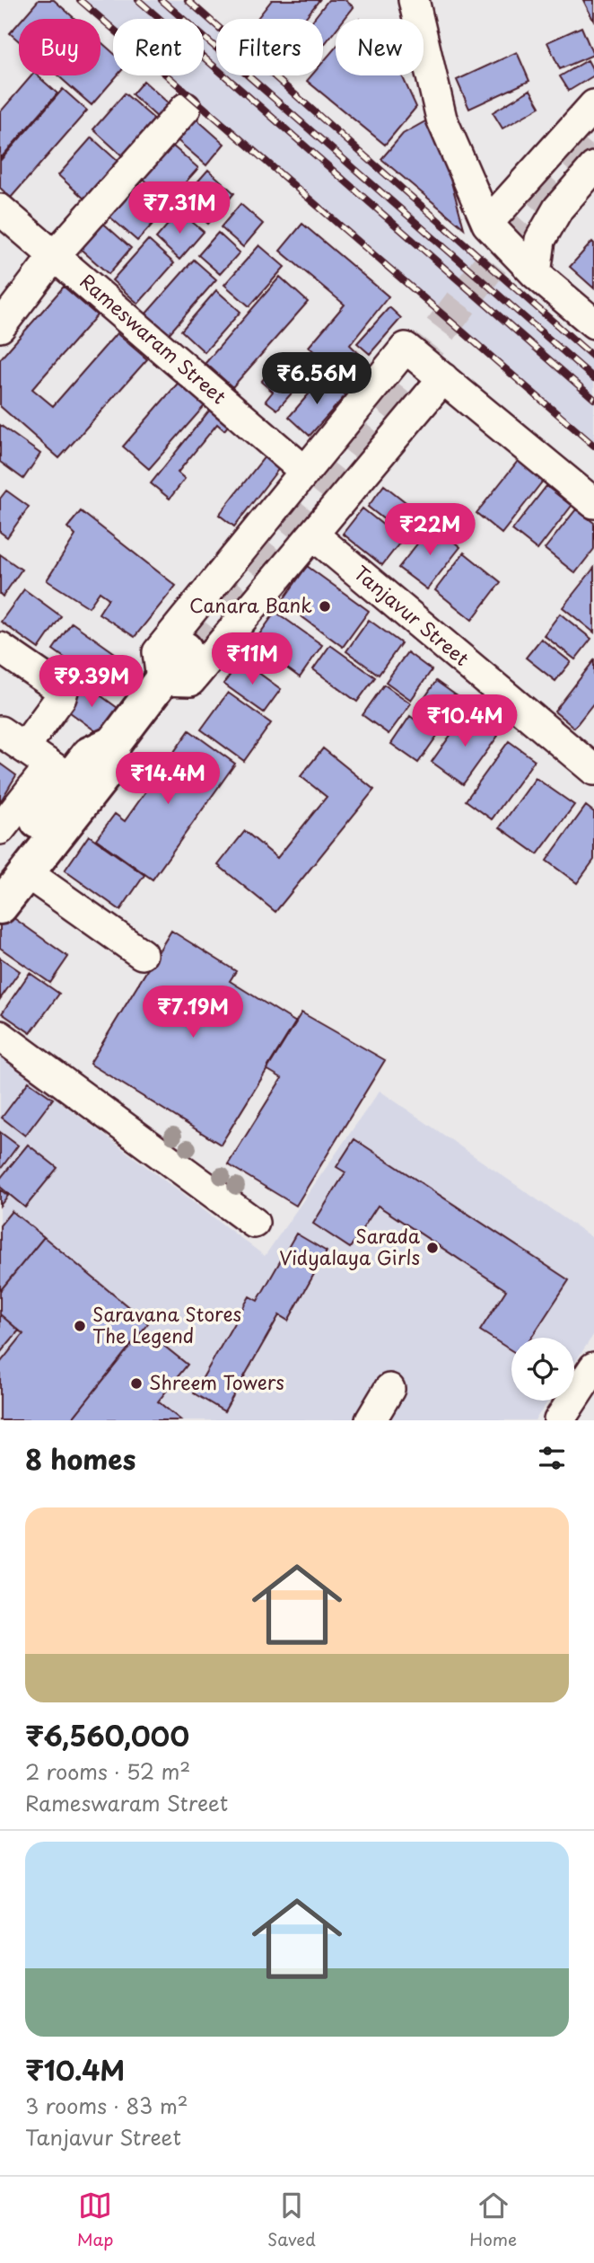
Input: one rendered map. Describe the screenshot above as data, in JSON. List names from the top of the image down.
{
  "streets": {
    "street": ["Rameswaram Street", "Tanjavur Street"]
  },
  "places": [
    "Canara Bank",
    "Sarada Vidyalaya Girls",
    "Saravana Stores The Legend",
    "Shreem Towers"
  ],
  "page": {
    "chip": [
      "Buy",
      "Rent",
      "Filters",
      "New"
    ],
    "price": [
      "₹7.31M",
      "₹6.56M",
      "₹22M",
      "₹11M",
      "₹9.39M",
      "₹10.4M",
      "₹14.4M",
      "₹7.19M"
    ],
    "heading": "8 homes",
    "list": [
      {
        "name": "₹6,560,000",
        "note": "2 rooms · 52 m² · Rameswaram Street"
      },
      {
        "name": "₹10.4M",
        "note": "3 rooms · 83 m² · Tanjavur Street"
      }
    ],
    "tabs": ["Map", "Saved", "Home"]
  }
}
